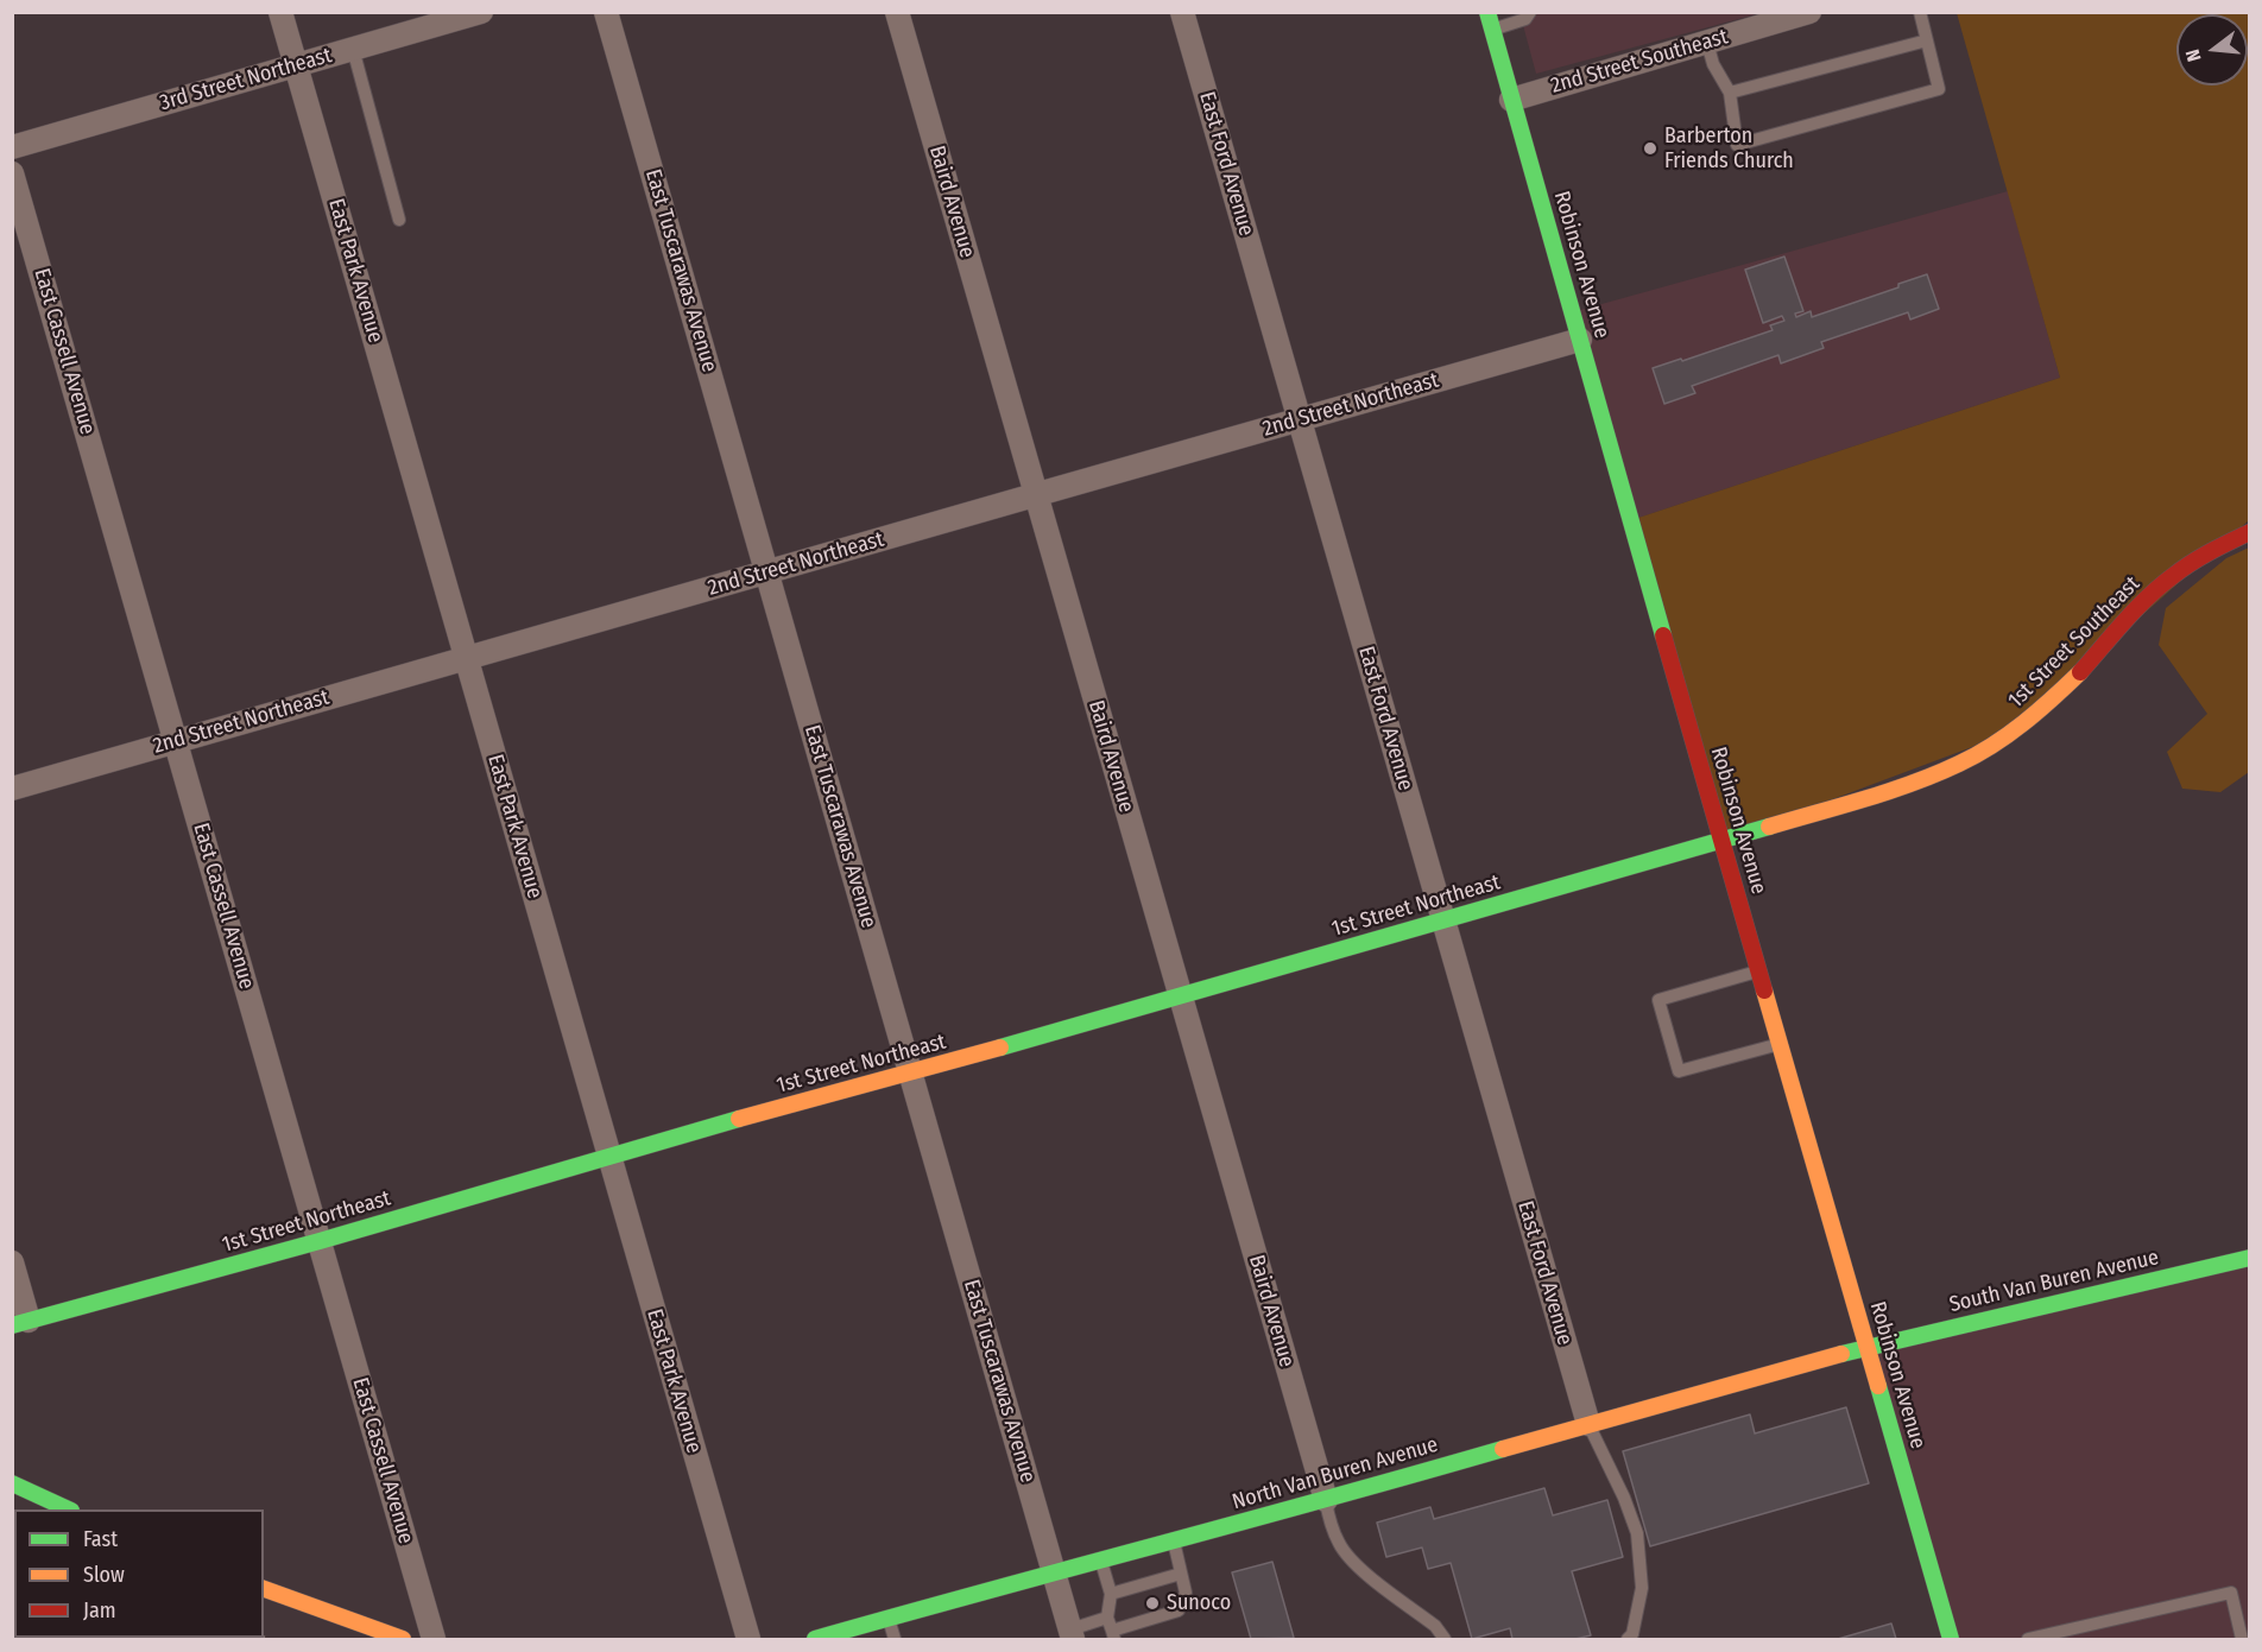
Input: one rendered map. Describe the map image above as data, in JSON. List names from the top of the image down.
{
  "streets": {
    "street": [
      "2nd Street Southeast",
      "3rd Street Northeast",
      "East Ford Avenue",
      "Baird Avenue",
      "Robinson Avenue",
      "East Park Avenue",
      "East Tuscarawas Avenue",
      "East Cassell Avenue",
      "2nd Street Northeast",
      "1st Street Southeast",
      "1st Street Northeast",
      "South Van Buren Avenue",
      "North Van Buren Avenue"
    ]
  },
  "crossings": [
    ["2nd Street Southeast", "Robinson Avenue"],
    ["3rd Street Northeast", "East Park Avenue"],
    ["East Ford Avenue", "2nd Street Northeast"],
    ["East Ford Avenue", "1st Street Northeast"],
    ["East Ford Avenue", "North Van Buren Avenue"],
    ["Baird Avenue", "2nd Street Northeast"],
    ["Baird Avenue", "1st Street Northeast"],
    ["Baird Avenue", "North Van Buren Avenue"],
    ["Robinson Avenue", "2nd Street Northeast"],
    ["Robinson Avenue", "1st Street Southeast"],
    ["Robinson Avenue", "1st Street Northeast"],
    ["Robinson Avenue", "South Van Buren Avenue"],
    ["Robinson Avenue", "North Van Buren Avenue"],
    ["East Park Avenue", "2nd Street Northeast"],
    ["East Park Avenue", "1st Street Northeast"],
    ["East Tuscarawas Avenue", "2nd Street Northeast"],
    ["East Tuscarawas Avenue", "1st Street Northeast"],
    ["East Tuscarawas Avenue", "North Van Buren Avenue"],
    ["East Cassell Avenue", "2nd Street Northeast"],
    ["East Cassell Avenue", "1st Street Northeast"],
    ["1st Street Southeast", "1st Street Northeast"],
    ["South Van Buren Avenue", "North Van Buren Avenue"]
  ],
  "places": ["Barberton Friends Church", "Sunoco"],
  "legend": ["Fast", "Slow", "Jam"],
  "north": "left"
}
